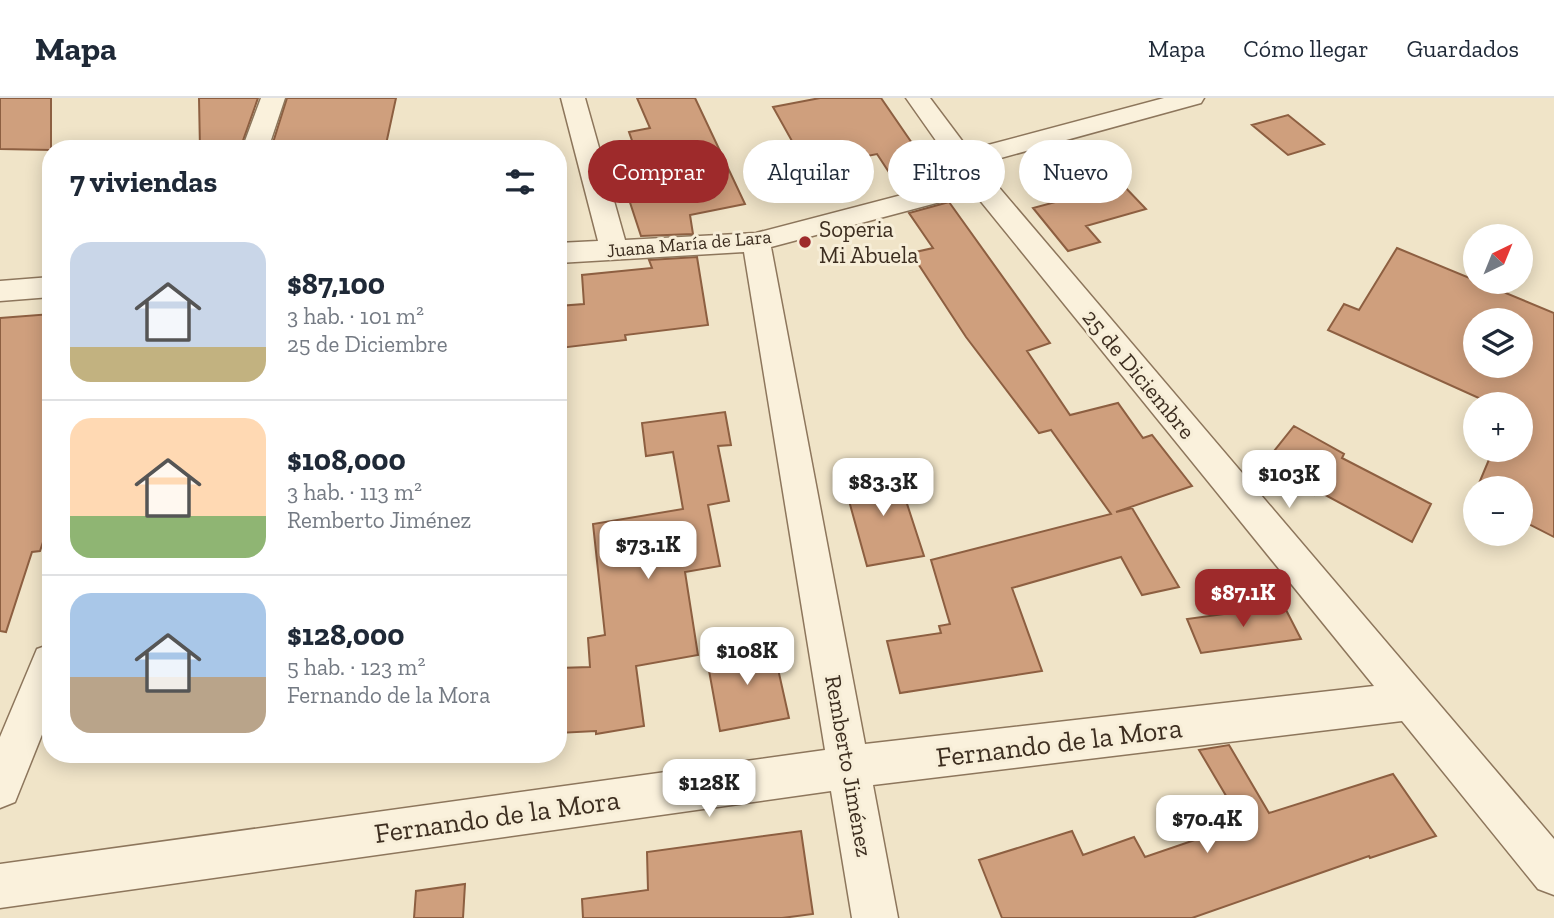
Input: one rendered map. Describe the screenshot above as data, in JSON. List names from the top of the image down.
{
  "streets": {
    "street": [
      "Juana María de Lara",
      "25 de Diciembre",
      "Fernando de la Mora",
      "Remberto Jiménez"
    ]
  },
  "crossings": [
    ["Juana María de Lara", "Remberto Jiménez"],
    ["25 de Diciembre", "Fernando de la Mora"],
    ["Fernando de la Mora", "Remberto Jiménez"]
  ],
  "places": ["Soperia Mi Abuela"],
  "north": "top right",
  "page": {
    "header": "Mapa",
    "nav": ["Mapa", "Cómo llegar", "Guardados"],
    "chip": [
      "Comprar",
      "Alquilar",
      "Filtros",
      "Nuevo"
    ],
    "heading": "7 viviendas",
    "map_buttons": ["+", "−"],
    "list": [
      {
        "name": "$87,100",
        "note": "3 hab. · 101 m² · 25 de Diciembre"
      },
      {
        "name": "$108,000",
        "note": "3 hab. · 113 m² · Remberto Jiménez"
      },
      {
        "name": "$128,000",
        "note": "5 hab. · 123 m² · Fernando de la Mora"
      }
    ],
    "price": [
      "$103K",
      "$83.3K",
      "$73.1K",
      "$87.1K",
      "$108K",
      "$128K",
      "$70.4K"
    ]
  }
}
